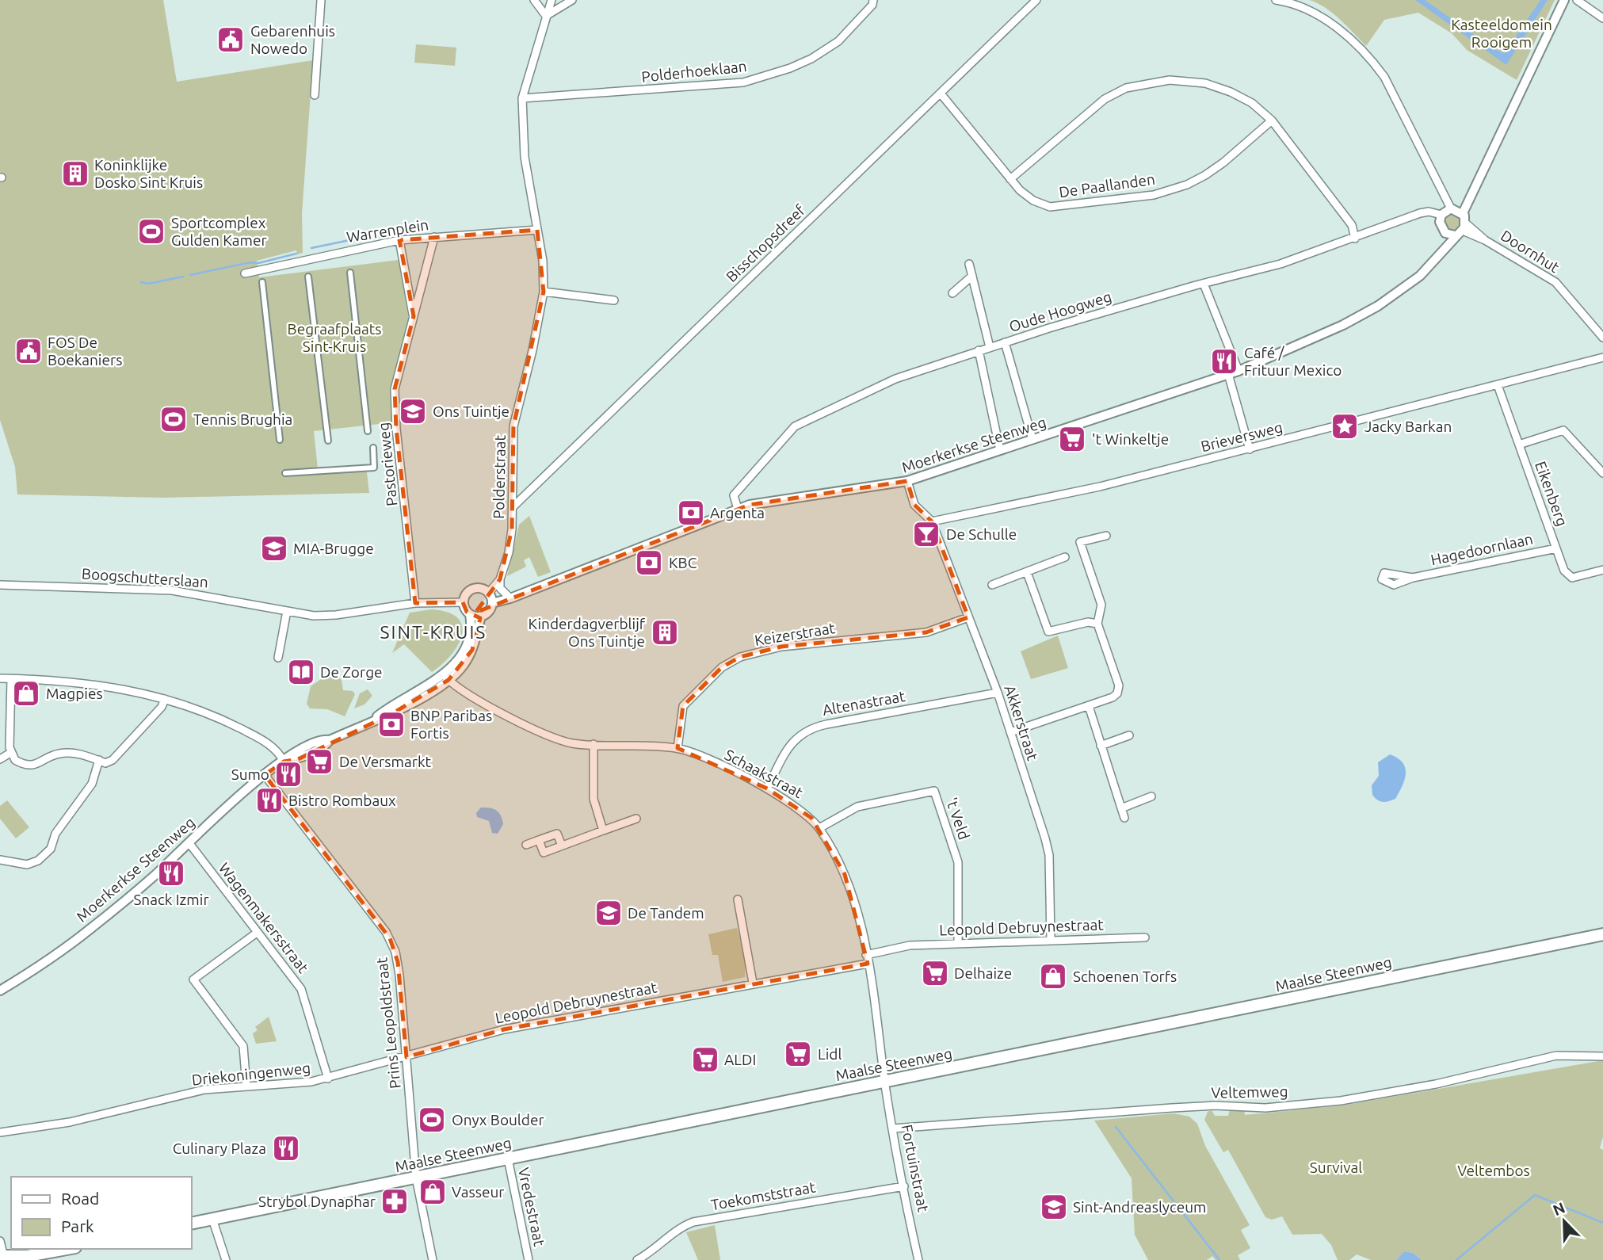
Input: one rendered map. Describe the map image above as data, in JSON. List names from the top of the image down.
{
  "streets": {
    "main road": ["Maalse Steenweg"],
    "street": [
      "Polderhoeklaan",
      "De Paallanden",
      "Warrenplein",
      "Bisschopsdreef",
      "Doornhut",
      "Oude Hoogweg",
      "Brieversweg",
      "Moerkerkse Steenweg",
      "Pastorieweg",
      "Polderstraat",
      "Eikenberg",
      "Hagedoornlaan",
      "Boogschutterslaan",
      "Keizerstraat",
      "Altenastraat",
      "Akkerstraat",
      "Schaakstraat",
      "'t Veld",
      "Wagenmakersstraat",
      "Leopold Debruynestraat",
      "Prins Leopoldstraat",
      "Driekoningenweg",
      "Veltemweg",
      "Fortuinstraat",
      "Toekomststraat",
      "Vredestraat"
    ]
  },
  "crossings": [
    ["Polderhoeklaan", "Polderstraat"],
    ["De Paallanden", "Bisschopsdreef"],
    ["Warrenplein", "Pastorieweg"],
    ["Warrenplein", "Polderstraat"],
    ["Bisschopsdreef", "Polderstraat"],
    ["Doornhut", "Moerkerkse Steenweg"],
    ["Oude Hoogweg", "Moerkerkse Steenweg"],
    ["Brieversweg", "Eikenberg"],
    ["Brieversweg", "Akkerstraat"],
    ["Moerkerkse Steenweg", "Polderstraat"],
    ["Moerkerkse Steenweg", "Boogschutterslaan"],
    ["Moerkerkse Steenweg", "Schaakstraat"],
    ["Moerkerkse Steenweg", "Wagenmakersstraat"],
    ["Moerkerkse Steenweg", "Prins Leopoldstraat"],
    ["Pastorieweg", "Boogschutterslaan"],
    ["Polderstraat", "Boogschutterslaan"],
    ["Eikenberg", "Hagedoornlaan"],
    ["Keizerstraat", "Akkerstraat"],
    ["Keizerstraat", "Schaakstraat"],
    ["Altenastraat", "Akkerstraat"],
    ["Altenastraat", "Schaakstraat"],
    ["Akkerstraat", "Leopold Debruynestraat"],
    ["Schaakstraat", "'t Veld"],
    ["Schaakstraat", "Leopold Debruynestraat"],
    ["Schaakstraat", "Maalse Steenweg"],
    ["Schaakstraat", "Fortuinstraat"],
    ["'t Veld", "Leopold Debruynestraat"],
    ["Wagenmakersstraat", "Driekoningenweg"],
    ["Leopold Debruynestraat", "Prins Leopoldstraat"],
    ["Leopold Debruynestraat", "Driekoningenweg"],
    ["Maalse Steenweg", "Prins Leopoldstraat"],
    ["Maalse Steenweg", "Fortuinstraat"],
    ["Maalse Steenweg", "Vredestraat"],
    ["Prins Leopoldstraat", "Driekoningenweg"],
    ["Veltemweg", "Fortuinstraat"],
    ["Fortuinstraat", "Toekomststraat"]
  ],
  "districts": ["SINT-KRUIS"],
  "parks": [
    "Kasteeldomein Rooigem",
    "Begraafplaats Sint-Kruis",
    "Survival",
    "Veltembos"
  ],
  "places": {
    "public building": ["Gebarenhuis Nowedo", "FOS De Boekaniers"],
    "building": ["Koninklijke Dosko Sint Kruis", "Kinderdagverblijf Ons Tuintje"],
    "sports": ["Sportcomplex Gulden Kamer", "Tennis Brughia", "Onyx Boulder"],
    "restaurant": [
      "Café / Frituur Mexico",
      "Sumo",
      "Bistro Rombaux",
      "Snack Izmir",
      "Culinary Plaza"
    ],
    "school or university": [
      "Ons Tuintje",
      "MIA-Brugge",
      "De Tandem",
      "Sint-Andreaslyceum"
    ],
    "place": ["Jacky Barkan"],
    "supermarket": [
      "'t Winkeltje",
      "De Versmarkt",
      "Delhaize",
      "Lidl",
      "ALDI"
    ],
    "bank": ["Argenta", "KBC", "BNP Paribas Fortis"],
    "bar": ["De Schulle"],
    "library": ["De Zorge"],
    "shop": ["Magpies", "Schoenen Torfs", "Vasseur"],
    "pharmacy": ["Strybol Dynaphar"]
  },
  "legend": ["Road", "Park"],
  "north": "top left"
}
